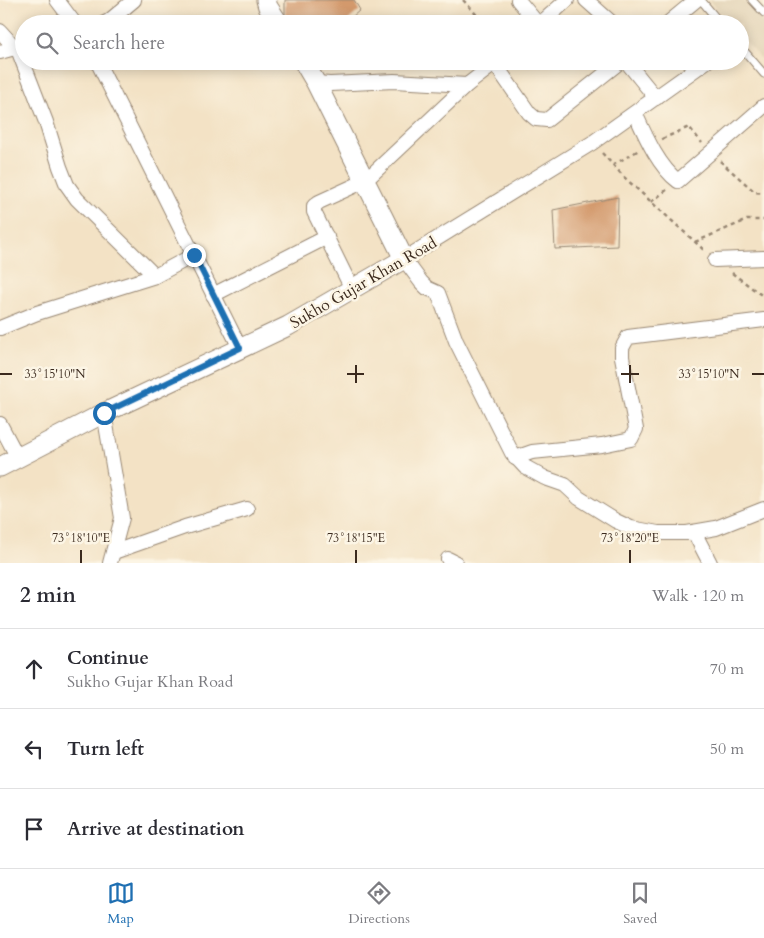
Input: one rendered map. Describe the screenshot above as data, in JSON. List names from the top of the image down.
{
  "streets": {
    "main road": ["Sukho Gujar Khan Road"]
  },
  "page": {
    "search": "Search here",
    "heading": ["2 min", "Walk · 120 m"],
    "list": [
      ["Continue", "Sukho Gujar Khan Road", "70 m"],
      ["Turn left", "50 m"],
      "Arrive at destination"
    ],
    "nav": ["Map", "Directions", "Saved"]
  },
  "coordinates": [
    "33°15'10\"N",
    "73°18'10\"E",
    "73°18'15\"E",
    "73°18'20\"E"
  ]
}
